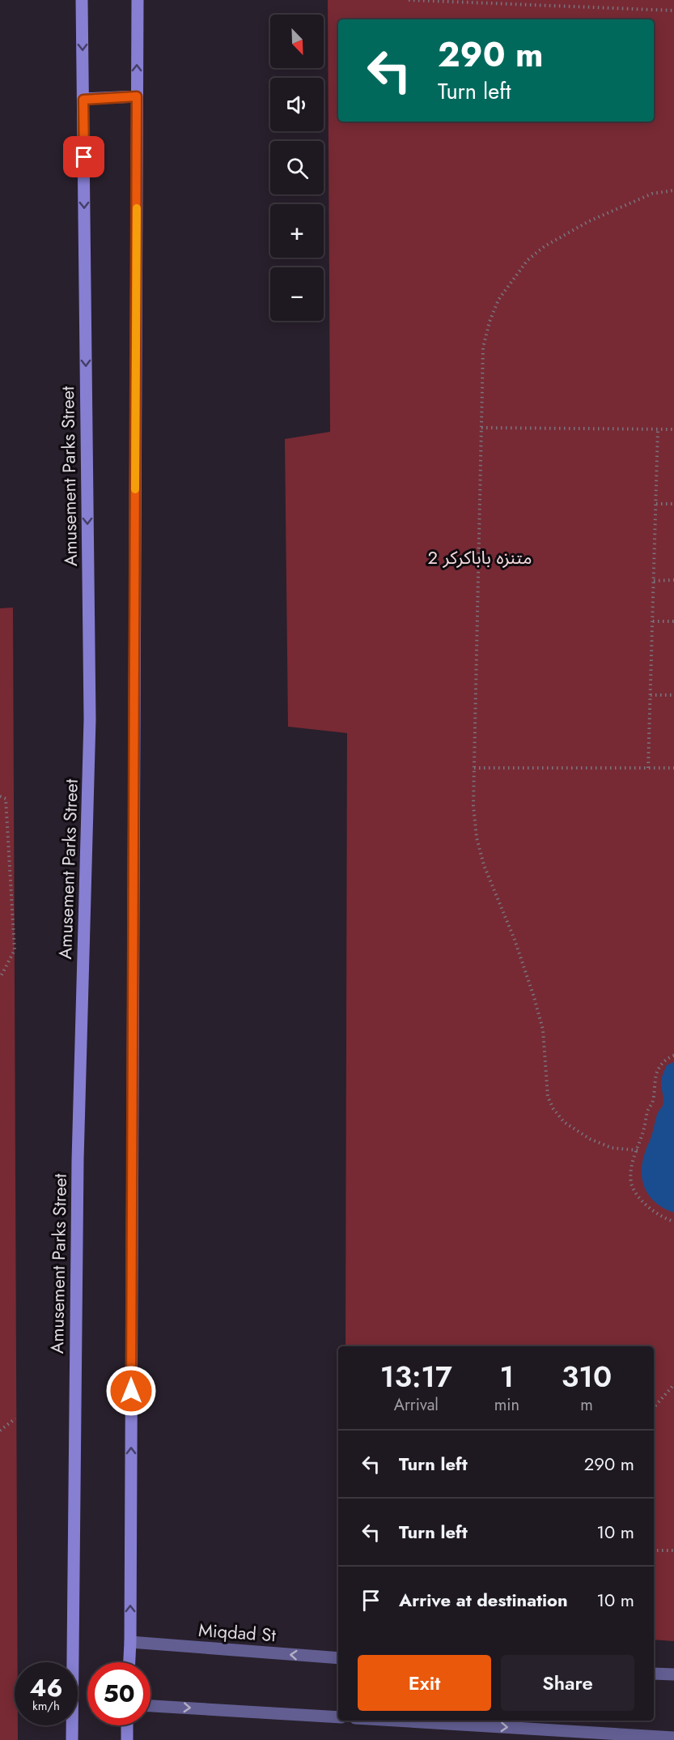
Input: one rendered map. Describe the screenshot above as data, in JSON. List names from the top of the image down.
{
  "streets": {
    "main road": ["Amusement Parks Street"],
    "street": ["Miqdad St"]
  },
  "parks": ["متنزه باباكركر 2"],
  "north": "bottom right",
  "page": {
    "map_buttons": ["+", "−"],
    "turn": ["290 m", "Turn left"],
    "eta": [
      "13:17",
      "Arrival",
      "1",
      "min",
      "310",
      "m"
    ],
    "list": [
      {
        "name": "Turn left",
        "value": "290 m"
      },
      {
        "name": "Turn left",
        "value": "10 m"
      },
      {
        "name": "Arrive at destination",
        "value": "10 m"
      }
    ],
    "buttons": ["Exit", "Share"],
    "speed": "46 km/h",
    "limit": "50"
  }
}
